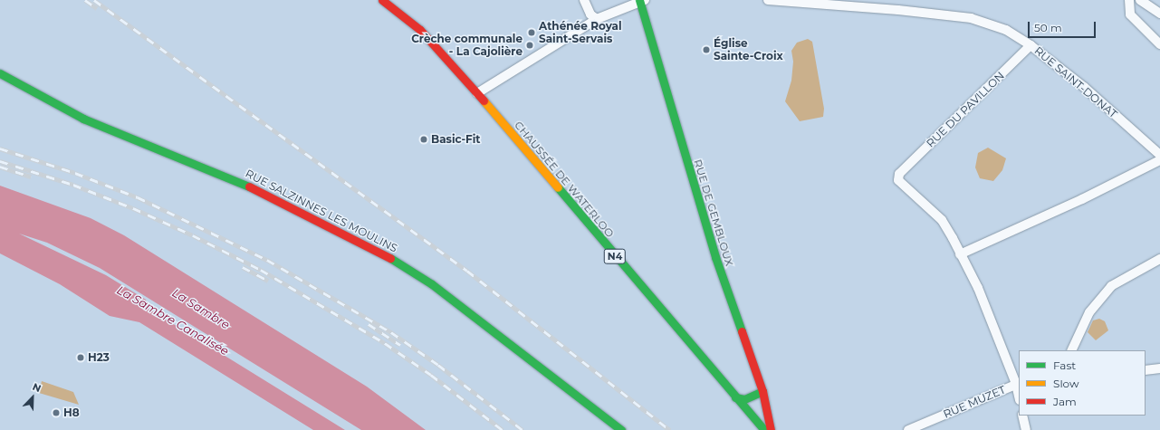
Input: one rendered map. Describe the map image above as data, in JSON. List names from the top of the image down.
{
  "streets": {
    "main road": [
      "CHAUSSÉE DE WATERLOO",
      "RUE SALZINNES LES MOULINS",
      "RUE DE GEMBLOUX",
      "N4"
    ],
    "street": ["RUE SAINT-DONAT", "RUE DU PAVILLON", "RUE MUZET"]
  },
  "crossings": [
    ["RUE SAINT-DONAT", "RUE DU PAVILLON"]
  ],
  "water": ["La Sambre", "La Sambre Canalisée"],
  "places": [
    "Athénée Royal Saint-Servais",
    "Crèche communale - La Cajolière",
    "Église Sainte-Croix",
    "Basic-Fit",
    "H23",
    "H8"
  ],
  "legend": ["Fast", "Slow", "Jam"],
  "scale_bar": "50 m",
  "north": "top right"
}
